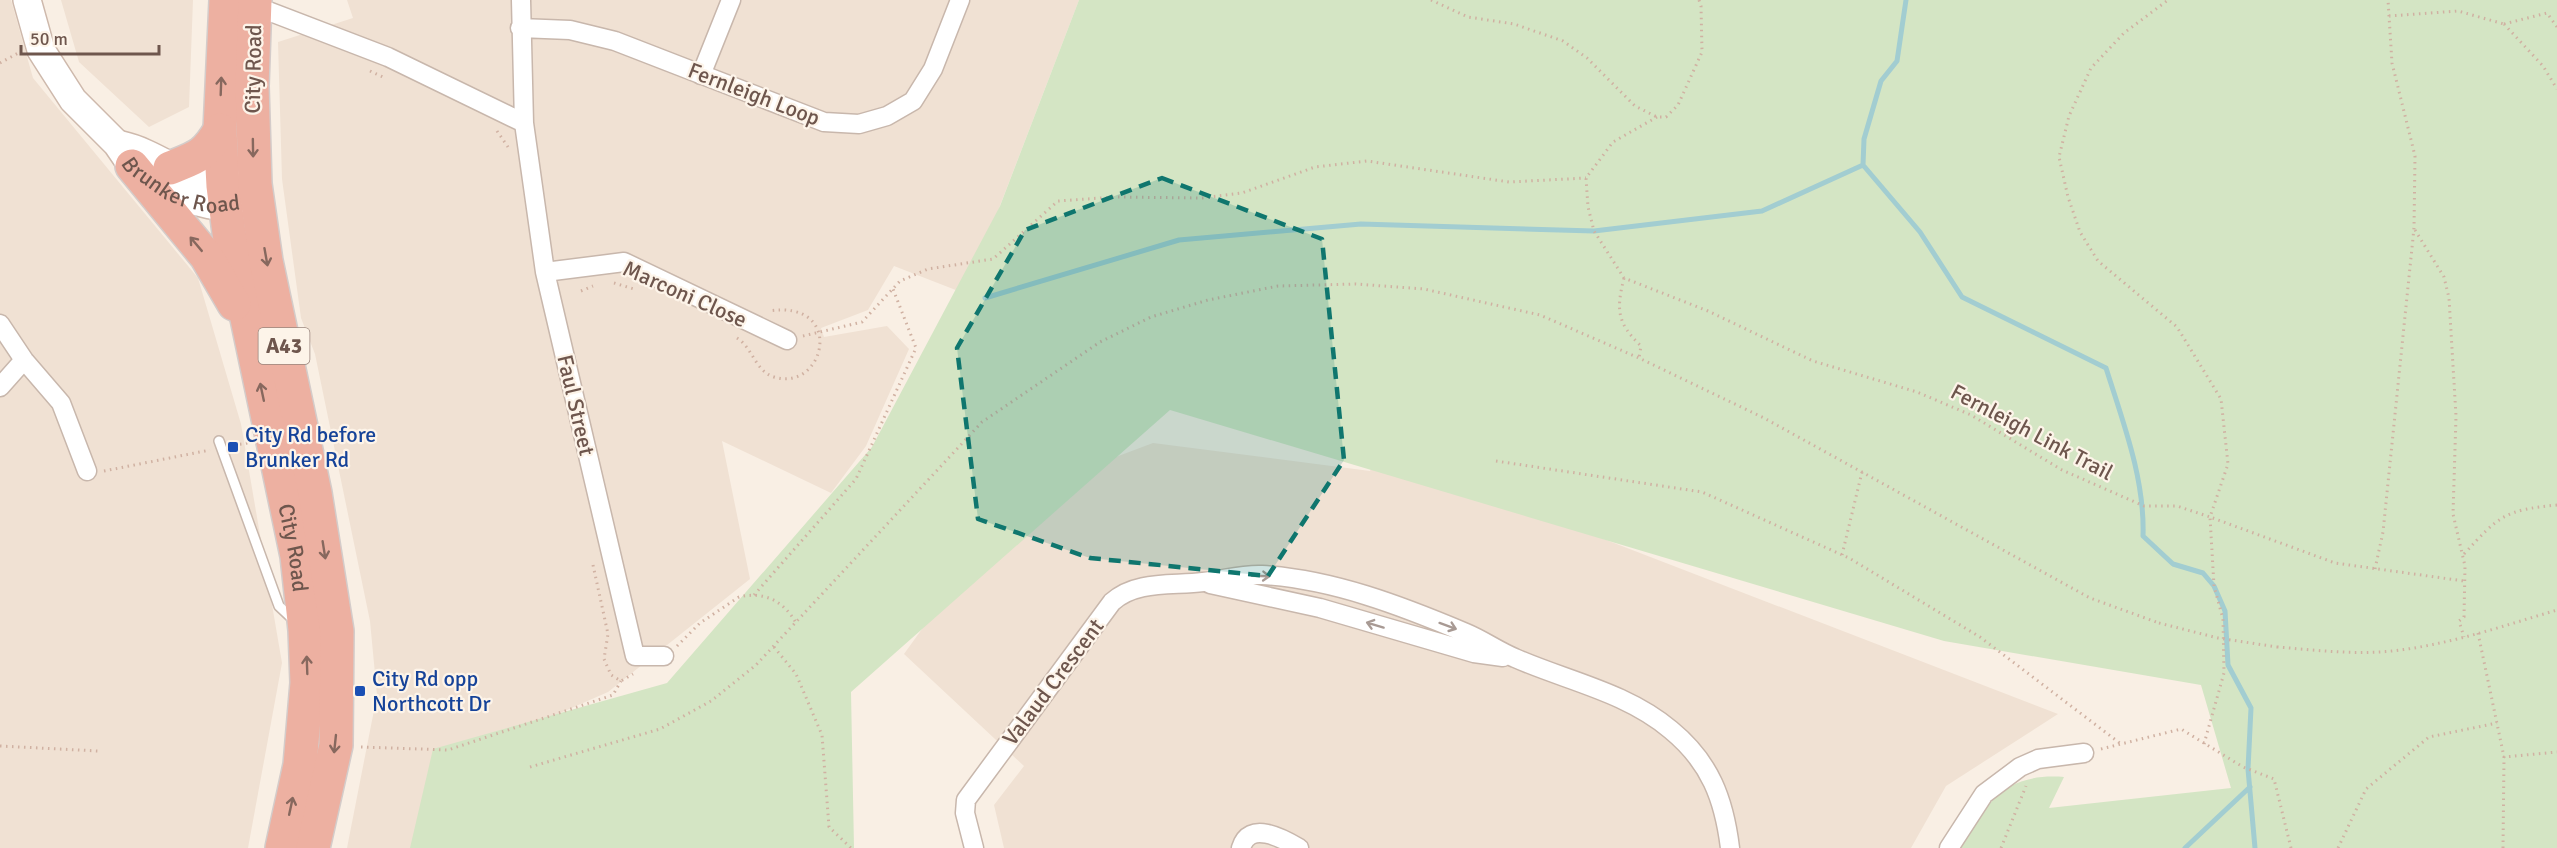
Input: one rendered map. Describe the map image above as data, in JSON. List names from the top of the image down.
{
  "streets": {
    "highway": ["City Road", "A43"],
    "main road": ["Brunker Road"],
    "street": [
      "Fernleigh Loop",
      "Marconi Close",
      "Faul Street",
      "Valaud Crescent"
    ],
    "path": ["Fernleigh Link Trail"]
  },
  "crossings": [
    ["City Road", "Brunker Road"],
    ["Fernleigh Loop", "Faul Street"],
    ["Marconi Close", "Faul Street"]
  ],
  "places": {
    "transit": ["City Rd before Brunker Rd", "City Rd opp Northcott Dr"]
  },
  "scale_bar": "50 m"
}
